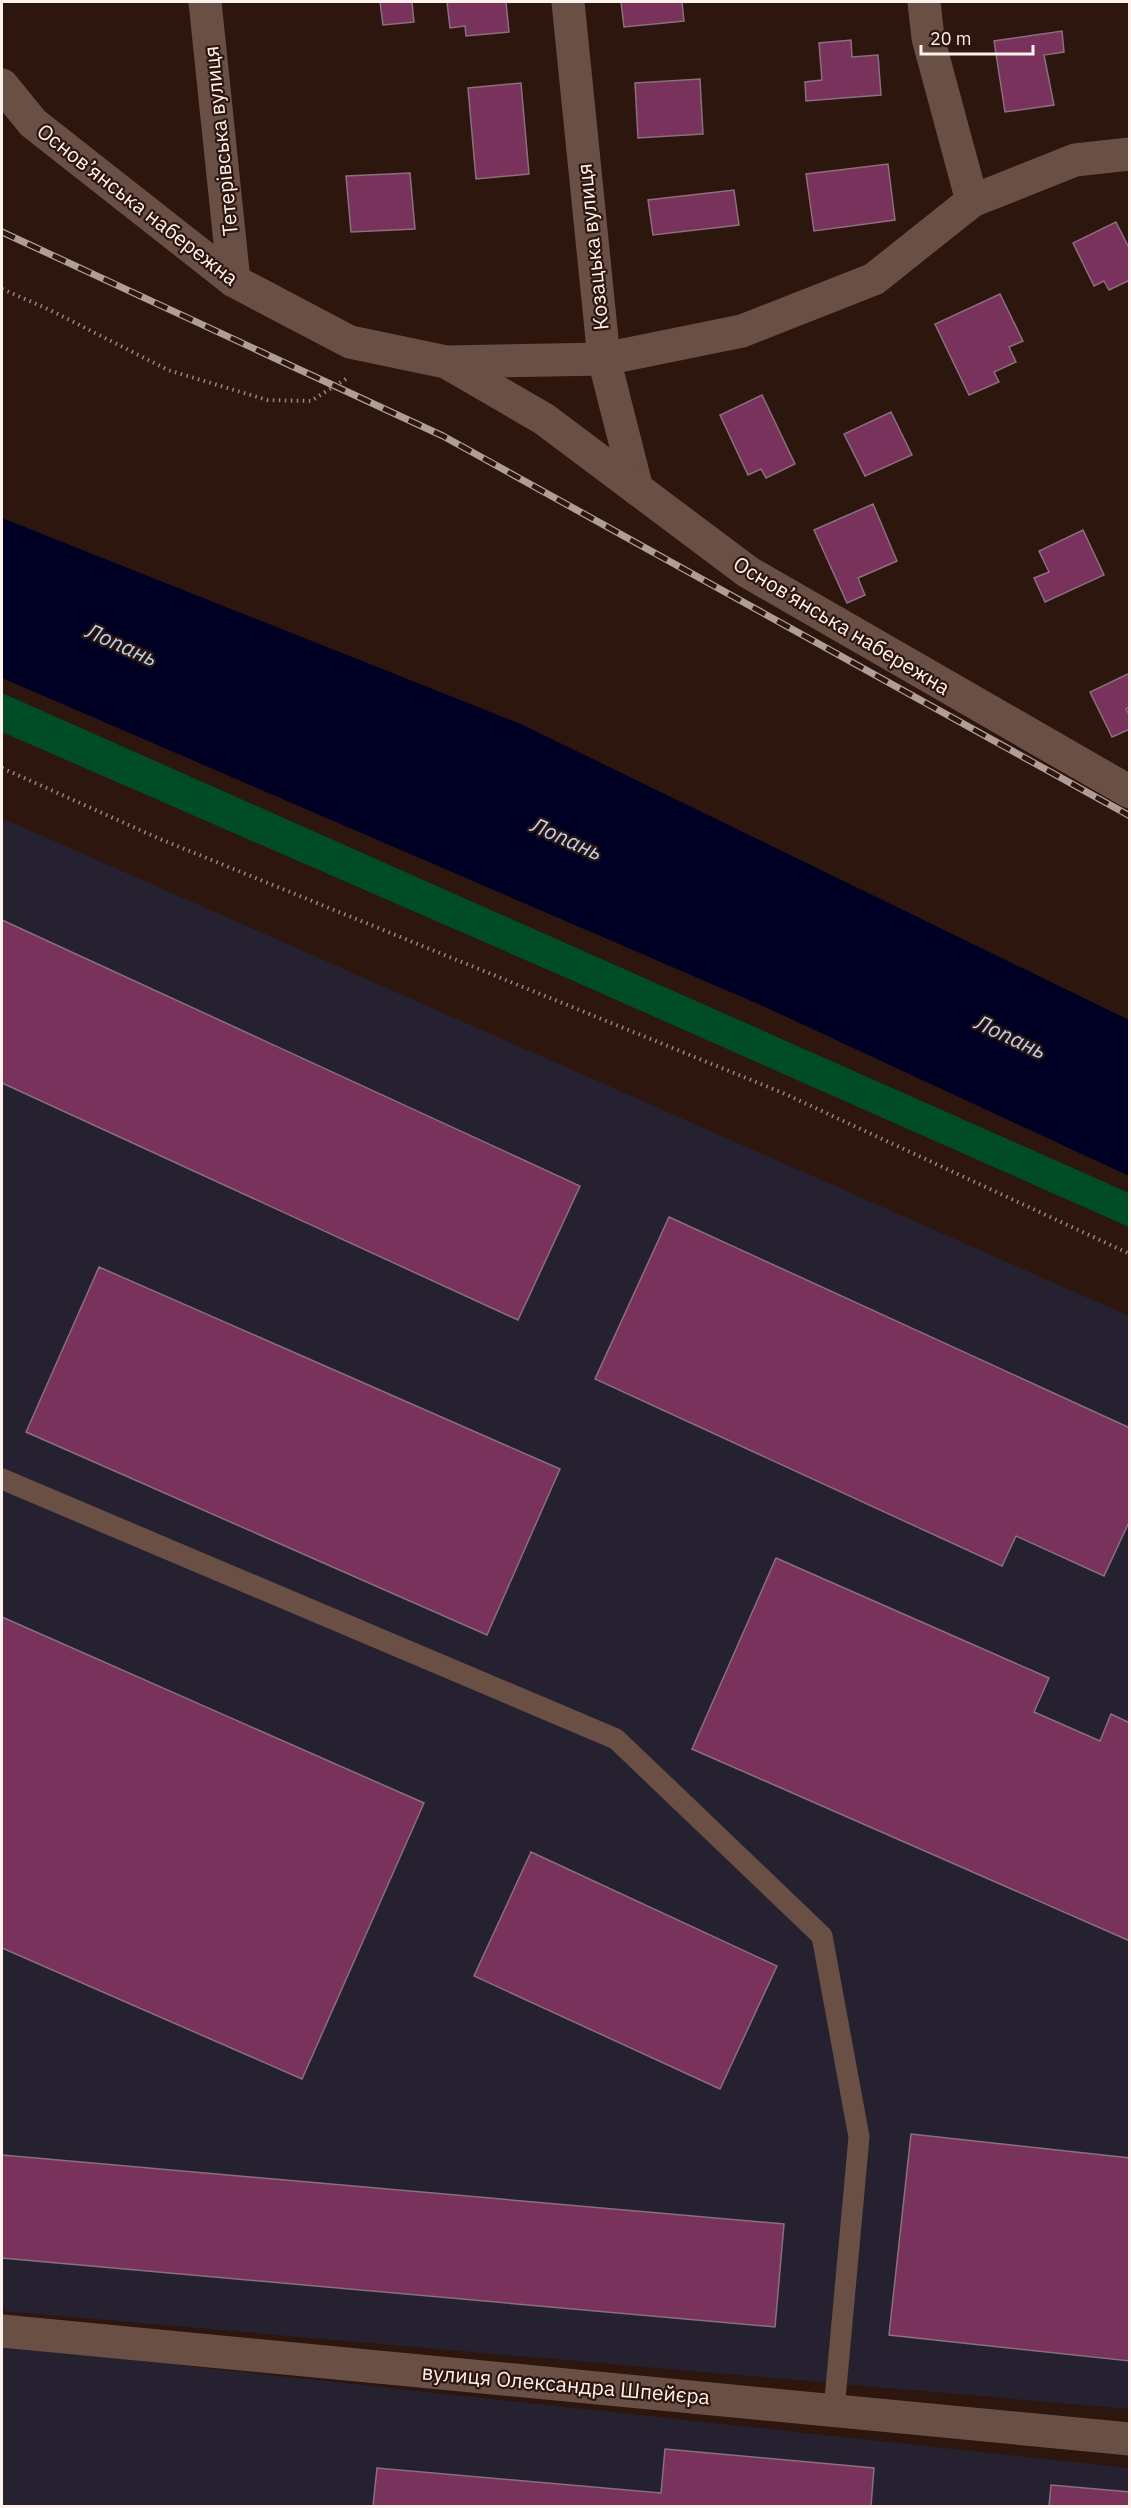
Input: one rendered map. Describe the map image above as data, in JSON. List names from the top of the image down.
{
  "streets": {
    "street": [
      "Тетерівська вулиця",
      "Основ’янська набережна",
      "Козацька вулиця",
      "вулиця Олександра Шпейєра"
    ]
  },
  "crossings": [
    ["Тетерівська вулиця", "Основ’янська набережна"],
    ["Основ’янська набережна", "Козацька вулиця"]
  ],
  "water": ["Лопань"],
  "scale_bar": "20 m"
}
